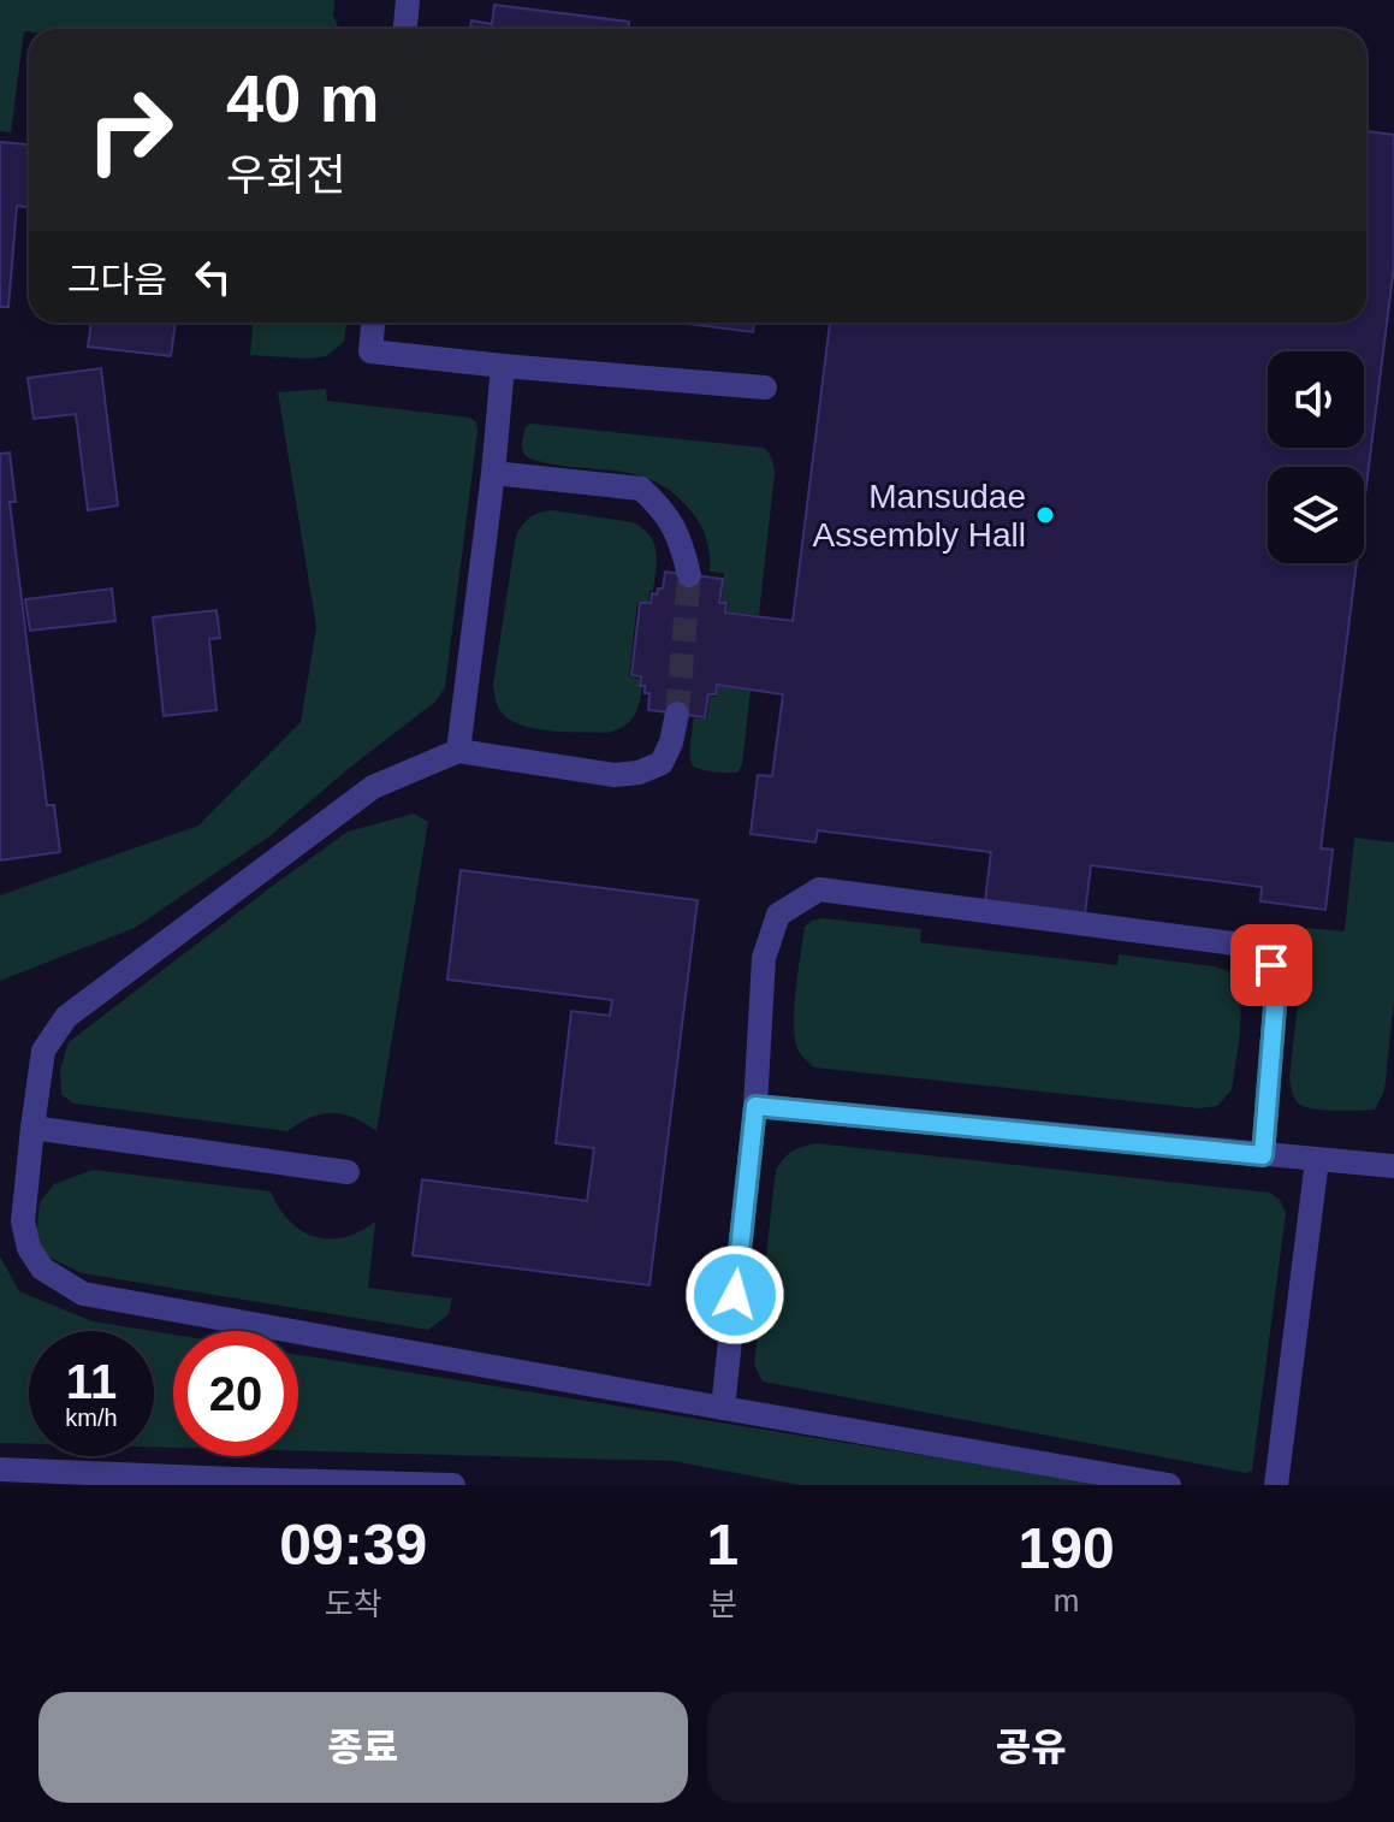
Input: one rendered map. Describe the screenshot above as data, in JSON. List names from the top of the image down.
{
  "places": ["Mansudae Assembly Hall"],
  "page": {
    "turn": ["40 m", "우회전"],
    "then": "그다음",
    "speed": "11 km/h",
    "limit": "20",
    "eta": [
      "09:39",
      "도착",
      "1",
      "분",
      "190",
      "m"
    ],
    "buttons": ["종료", "공유"]
  }
}
